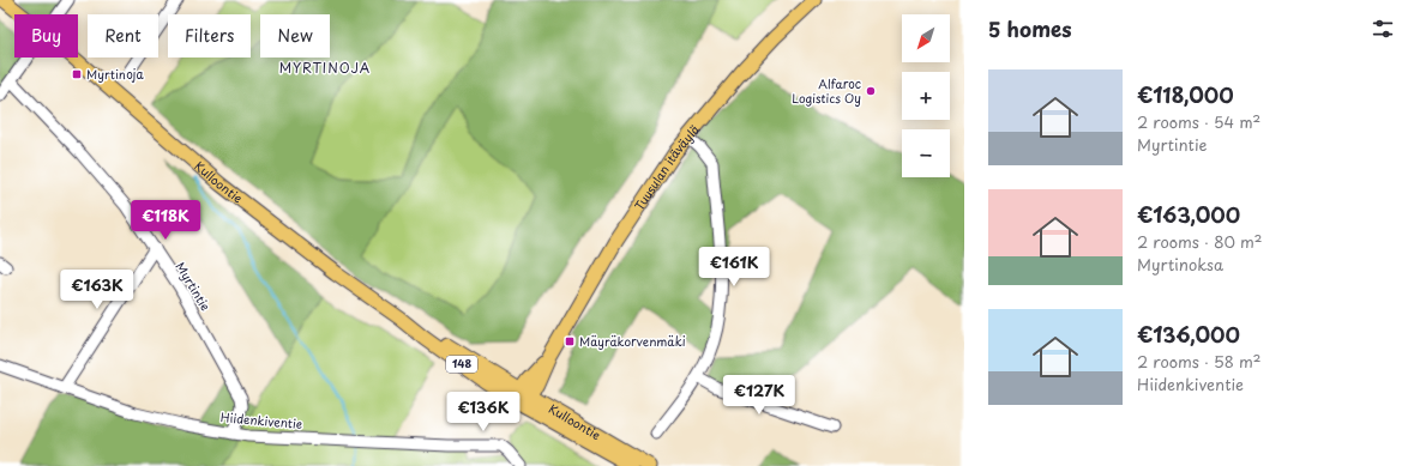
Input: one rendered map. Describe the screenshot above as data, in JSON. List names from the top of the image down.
{
  "streets": {
    "main road": ["Tuusulan itäväylä", "Kulloontie", "148"],
    "street": ["Myrtintie", "Hiidenkiventie"]
  },
  "crossings": [
    ["Tuusulan itäväylä", "Kulloontie"],
    ["Myrtintie", "Hiidenkiventie"]
  ],
  "districts": ["MYRTINOJA"],
  "places": {
    "transit": ["Myrtinoja", "Mäyräkorvenmäki"],
    "other": ["Alfaroc Logistics Oy"]
  },
  "north": "bottom left",
  "page": {
    "heading": "5 homes",
    "map_buttons": ["+", "−"],
    "chip": [
      "Buy",
      "Rent",
      "Filters",
      "New"
    ],
    "list": [
      {
        "name": "€118,000",
        "note": "2 rooms · 54 m² · Myrtintie"
      },
      {
        "name": "€163,000",
        "note": "2 rooms · 80 m² · Myrtinoksa"
      },
      {
        "name": "€136,000",
        "note": "2 rooms · 58 m² · Hiidenkiventie"
      }
    ],
    "price": [
      "€118K",
      "€161K",
      "€163K",
      "€127K",
      "€136K"
    ]
  }
}
